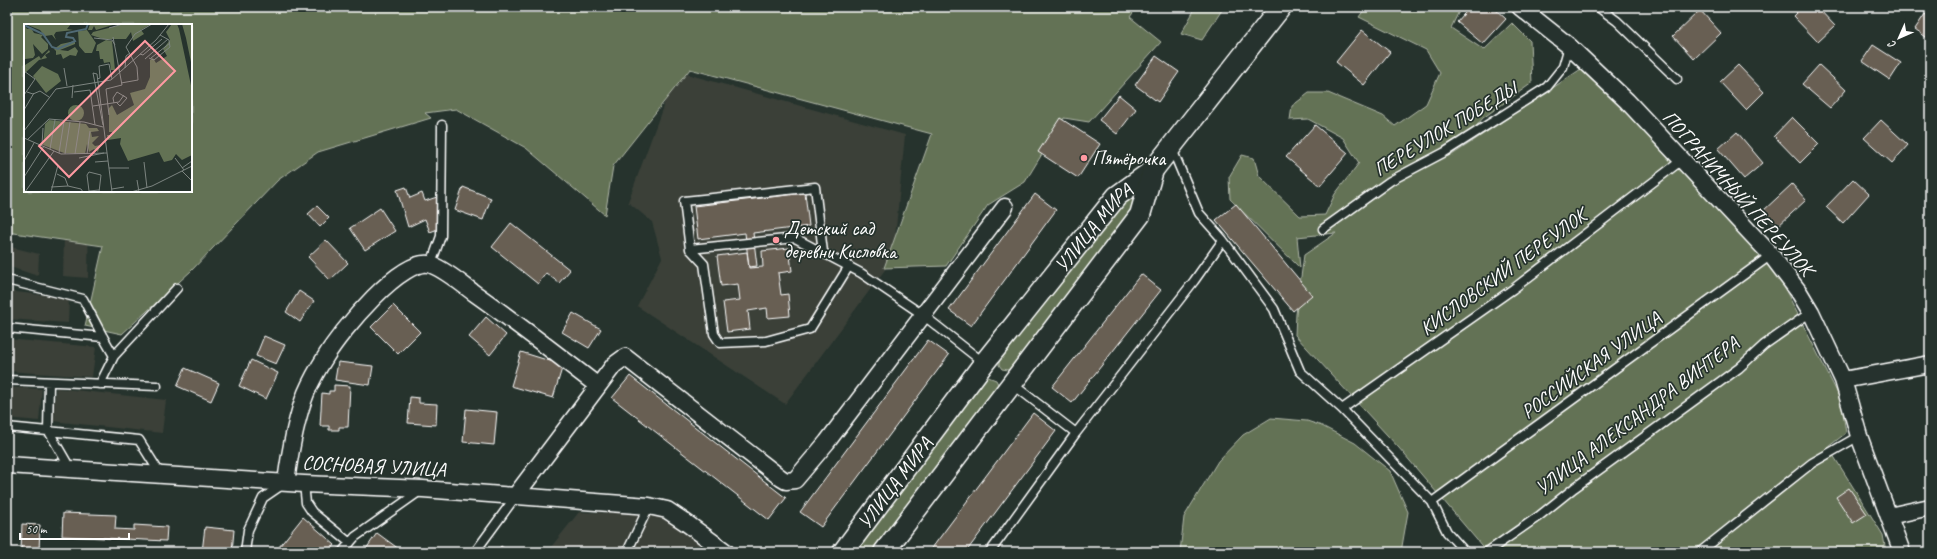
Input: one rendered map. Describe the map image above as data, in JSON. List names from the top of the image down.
{
  "streets": {
    "street": ["ПОГРАНИЧНЫЙ ПЕРЕУЛОК", "УЛИЦА МИРА", "СОСНОВАЯ УЛИЦА"],
    "lane": [
      "ПЕРЕУЛОК ПОБЕДЫ",
      "КИСЛОВСКИЙ ПЕРЕУЛОК",
      "РОССИЙСКАЯ УЛИЦА",
      "УЛИЦА АЛЕКСАНДРА ВИНТЕРА"
    ]
  },
  "crossings": [
    ["ПЕРЕУЛОК ПОБЕДЫ", "ПОГРАНИЧНЫЙ ПЕРЕУЛОК"],
    ["ПОГРАНИЧНЫЙ ПЕРЕУЛОК", "КИСЛОВСКИЙ ПЕРЕУЛОК"],
    ["ПОГРАНИЧНЫЙ ПЕРЕУЛОК", "РОССИЙСКАЯ УЛИЦА"],
    ["ПОГРАНИЧНЫЙ ПЕРЕУЛОК", "УЛИЦА АЛЕКСАНДРА ВИНТЕРА"]
  ],
  "places": ["Пятёрочка", "Детский сад деревни Кисловка"],
  "scale_bar": "50 m",
  "north": "bottom left"
}
